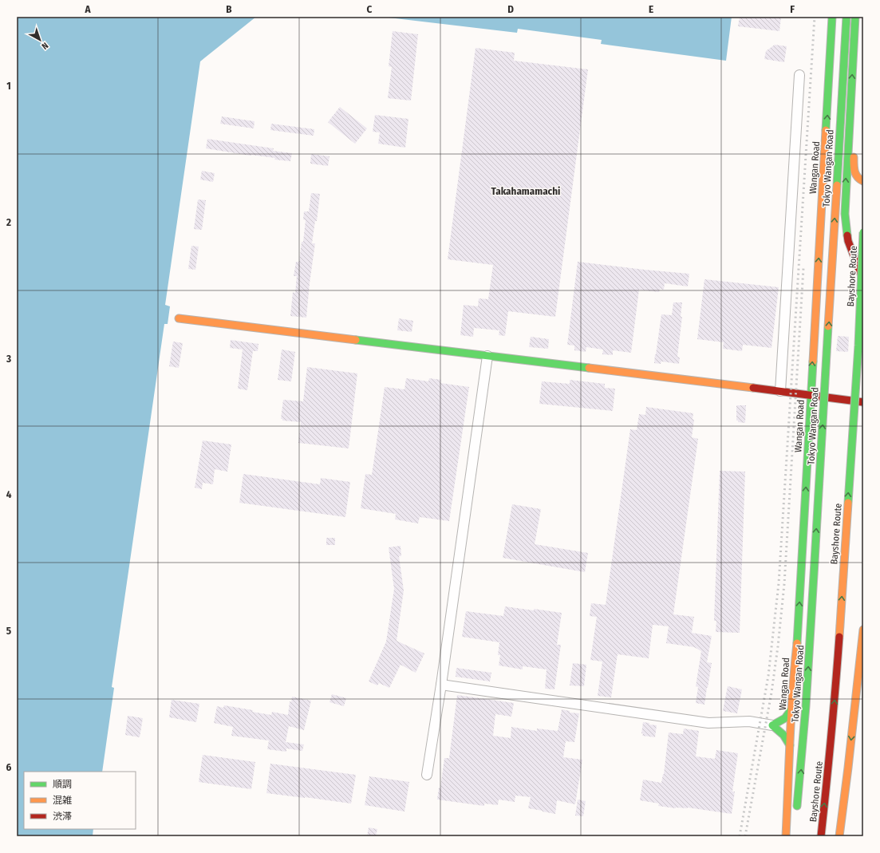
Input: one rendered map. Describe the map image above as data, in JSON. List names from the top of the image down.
{
  "streets": {
    "main road": ["Wangan Road", "Tokyo Wangan Road", "Bayshore Route"]
  },
  "districts": ["Takahamamachi"],
  "legend": ["順調", "混雑", "渋滞"],
  "north": "bottom right",
  "grid": {
    "columns": [
      "A",
      "B",
      "C",
      "D",
      "E",
      "F"
    ],
    "rows": [
      "1",
      "2",
      "3",
      "4",
      "5",
      "6"
    ]
  }
}
